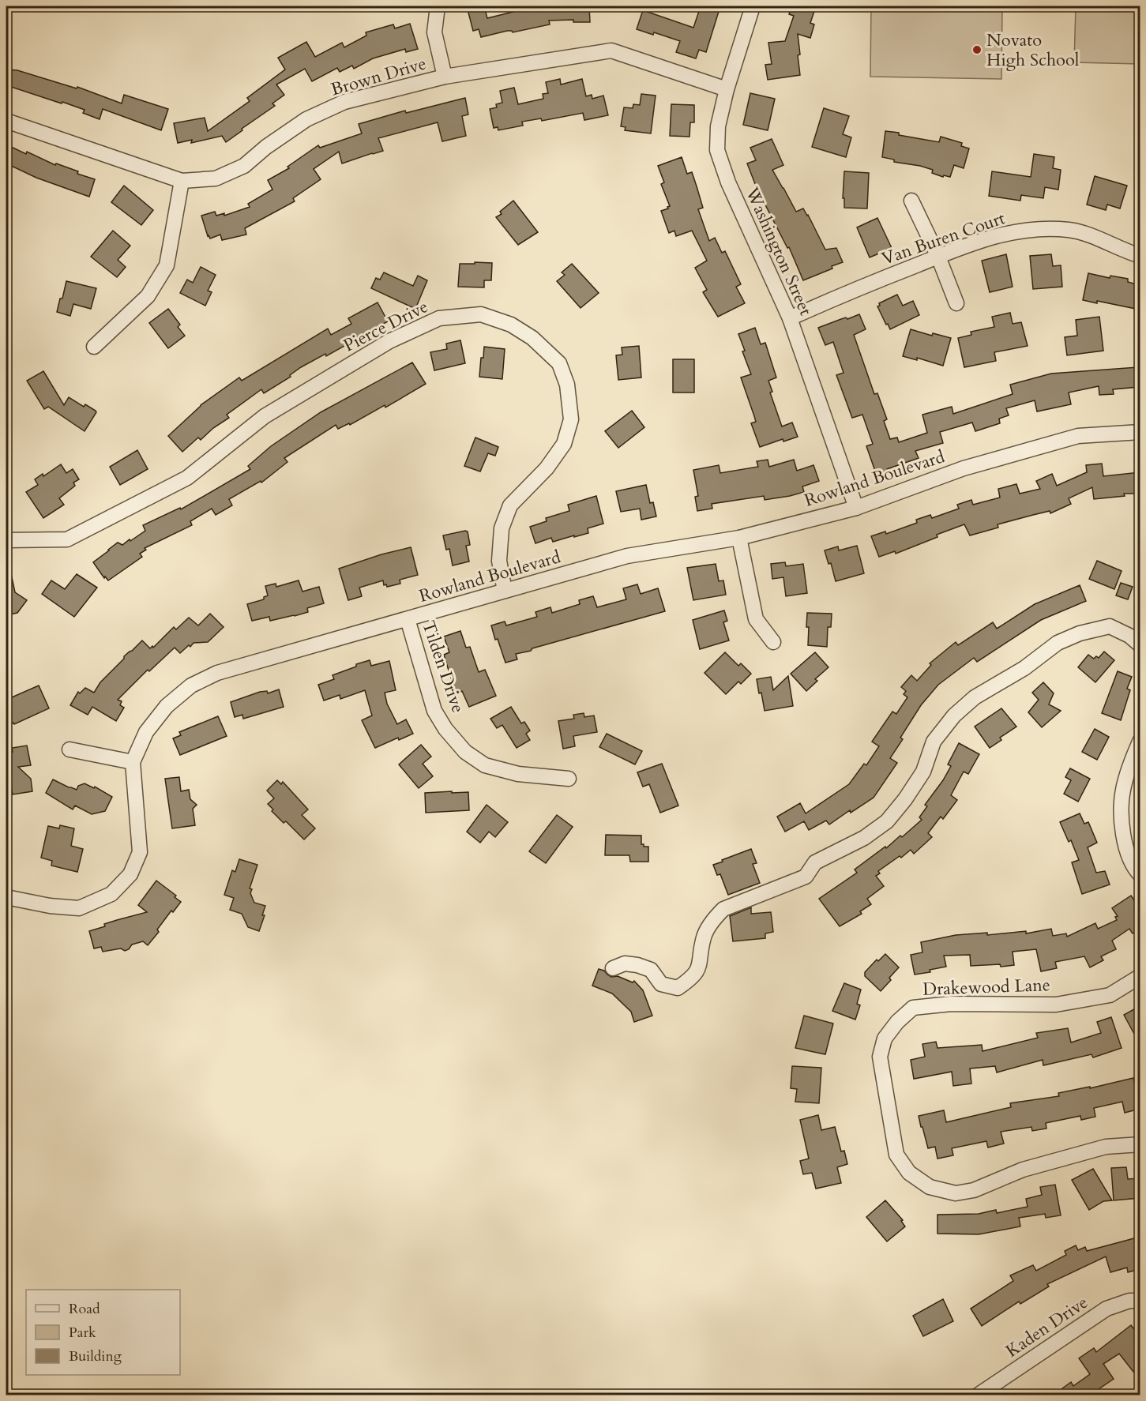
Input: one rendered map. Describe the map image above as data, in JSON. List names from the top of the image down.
{
  "streets": {
    "street": [
      "Brown Drive",
      "Van Buren Court",
      "Washington Street",
      "Pierce Drive",
      "Rowland Boulevard",
      "Tilden Drive",
      "Drakewood Lane",
      "Kaden Drive"
    ]
  },
  "crossings": [
    ["Brown Drive", "Washington Street"],
    ["Van Buren Court", "Washington Street"],
    ["Washington Street", "Rowland Boulevard"],
    ["Pierce Drive", "Rowland Boulevard"],
    ["Rowland Boulevard", "Tilden Drive"]
  ],
  "places": ["Novato High School"],
  "legend": ["Road", "Park", "Building"]
}
